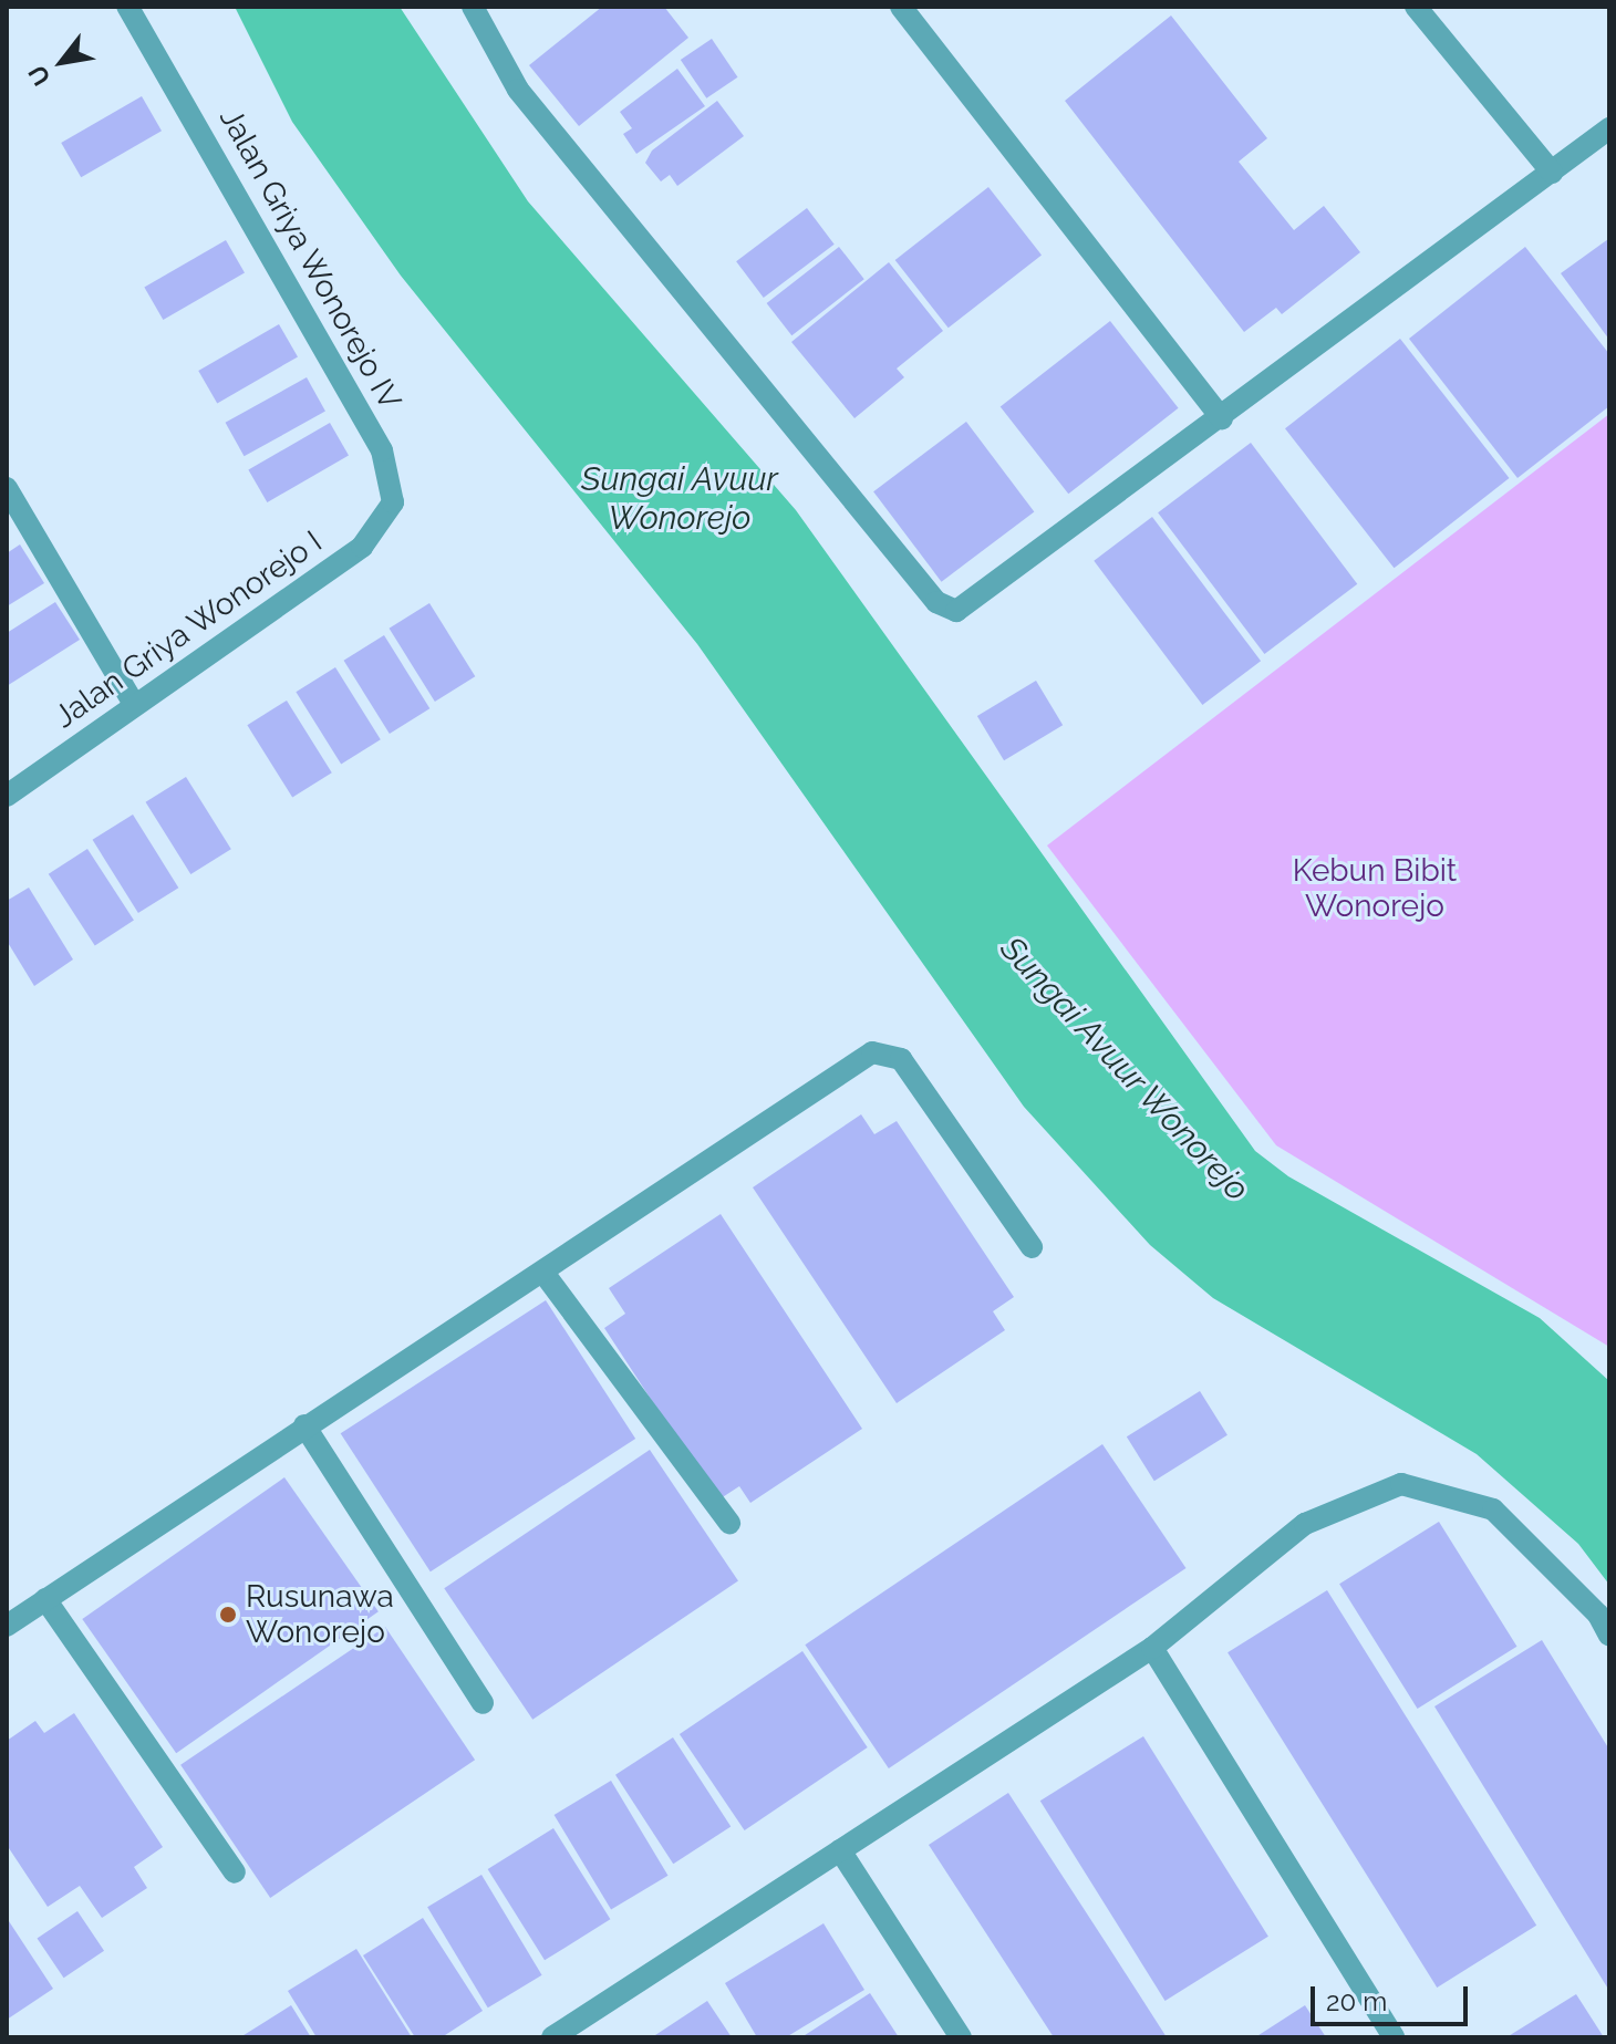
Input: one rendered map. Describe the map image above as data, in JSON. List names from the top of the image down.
{
  "streets": {
    "street": ["Jalan Griya Wonorejo IV", "Jalan Griya Wonorejo I"]
  },
  "crossings": [
    ["Jalan Griya Wonorejo IV", "Jalan Griya Wonorejo I"]
  ],
  "water": ["Sungai Avuur Wonorejo"],
  "parks": ["Kebun Bibit Wonorejo"],
  "places": ["Rusunawa Wonorejo"],
  "scale_bar": "20 m",
  "north": "bottom left"
}
